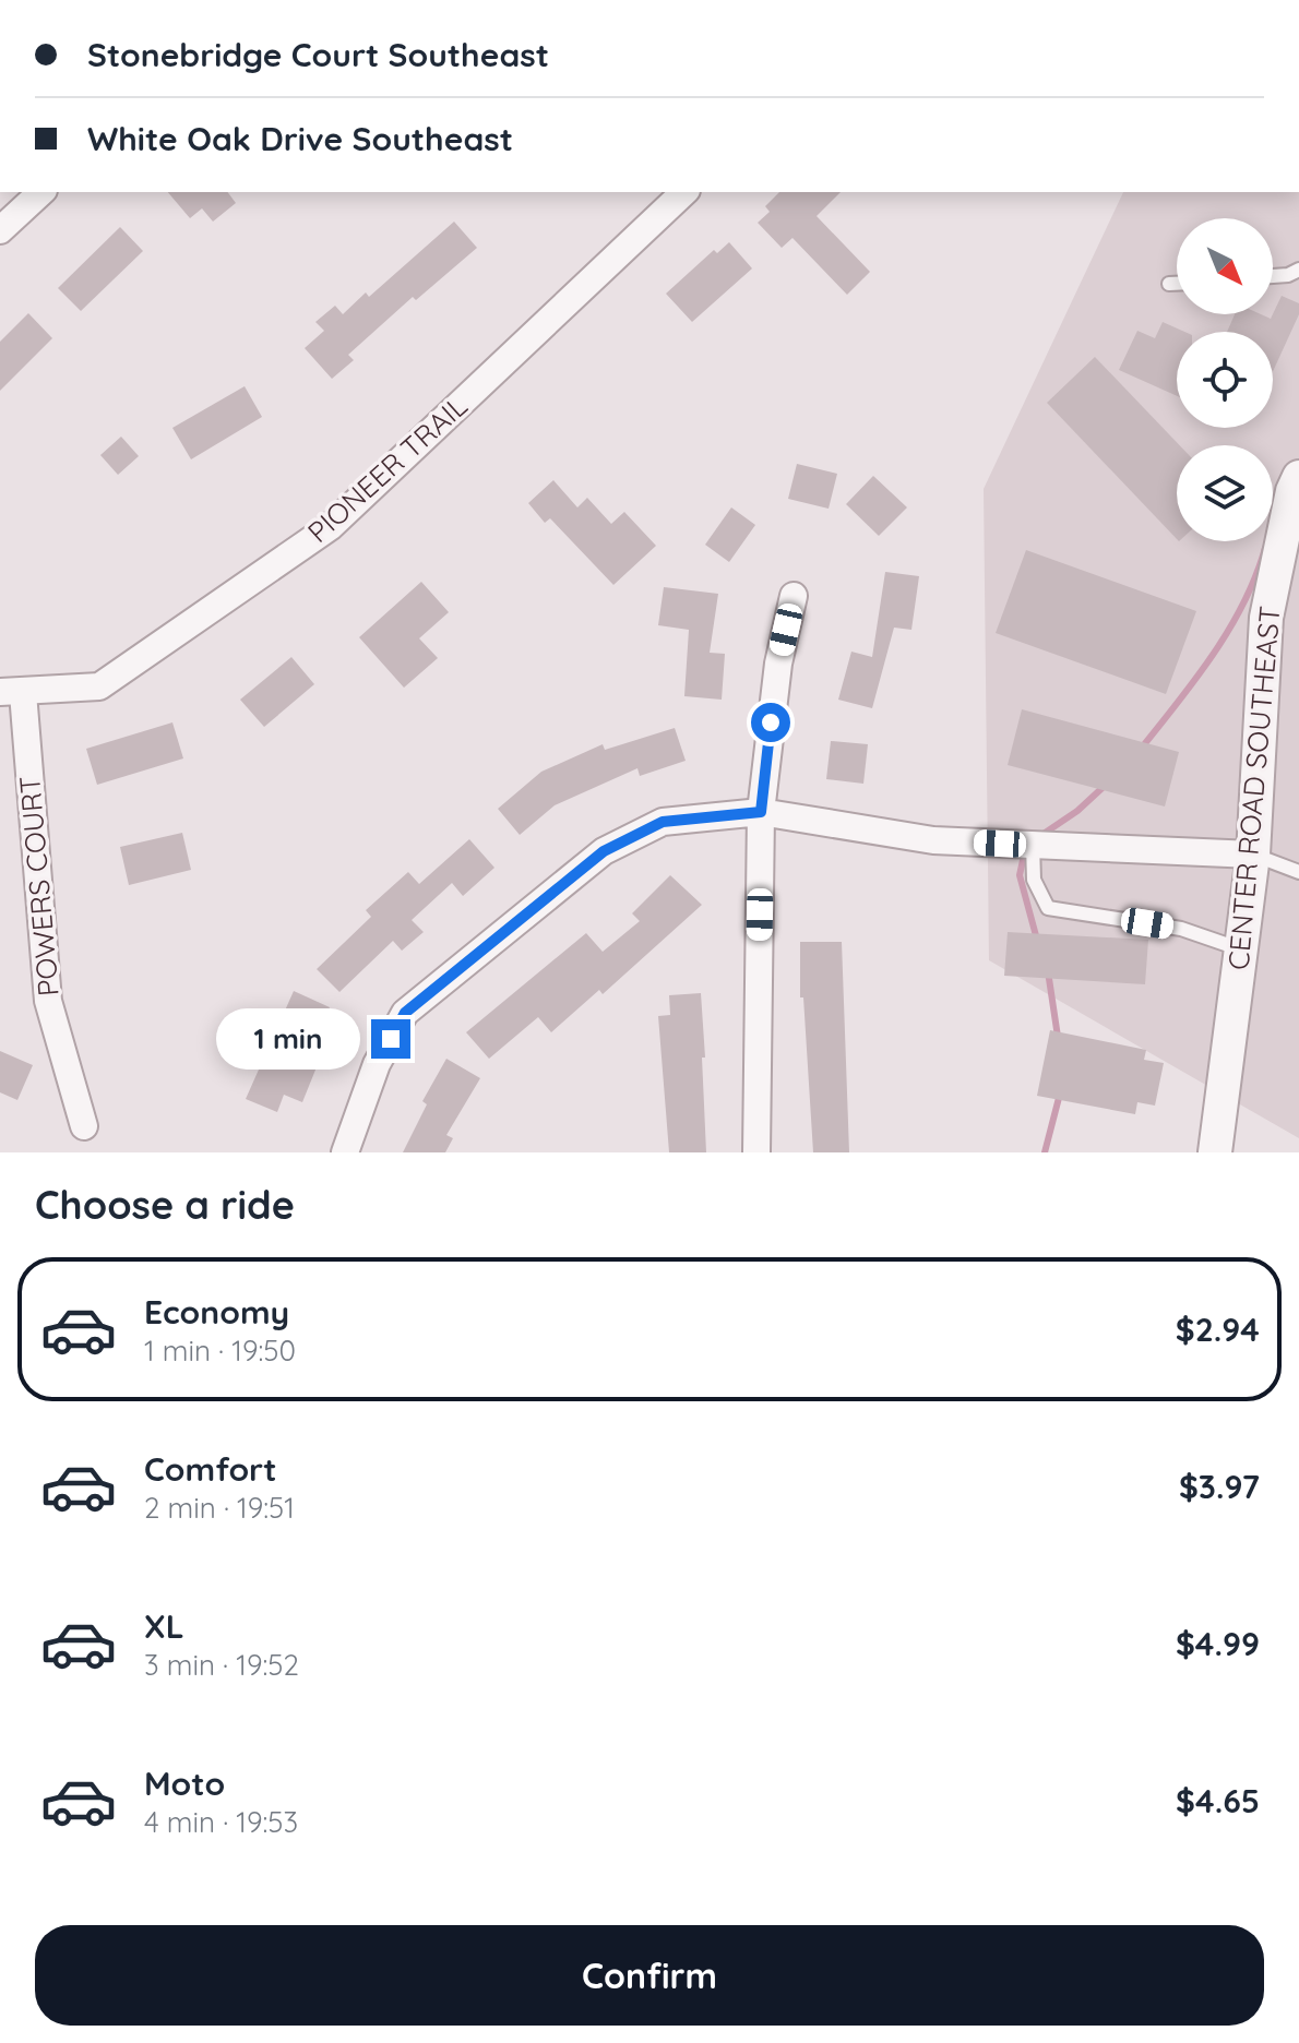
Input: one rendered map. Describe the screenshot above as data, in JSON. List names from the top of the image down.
{
  "streets": {
    "street": ["PIONEER TRAIL", "CENTER ROAD SOUTHEAST", "POWERS COURT"]
  },
  "crossings": [
    ["PIONEER TRAIL", "POWERS COURT"]
  ],
  "north": "bottom right",
  "page": {
    "banner": ["Stonebridge Court Southeast", "White Oak Drive Southeast"],
    "bubble": "1 min",
    "heading": "Choose a ride",
    "list": [
      {
        "name": "Economy",
        "note": "1 min · 19:50",
        "value": "$2.94"
      },
      {
        "name": "Comfort",
        "note": "2 min · 19:51",
        "value": "$3.97"
      },
      {
        "name": "XL",
        "note": "3 min · 19:52",
        "value": "$4.99"
      },
      {
        "name": "Moto",
        "note": "4 min · 19:53",
        "value": "$4.65"
      }
    ],
    "buttons": "Confirm"
  }
}
